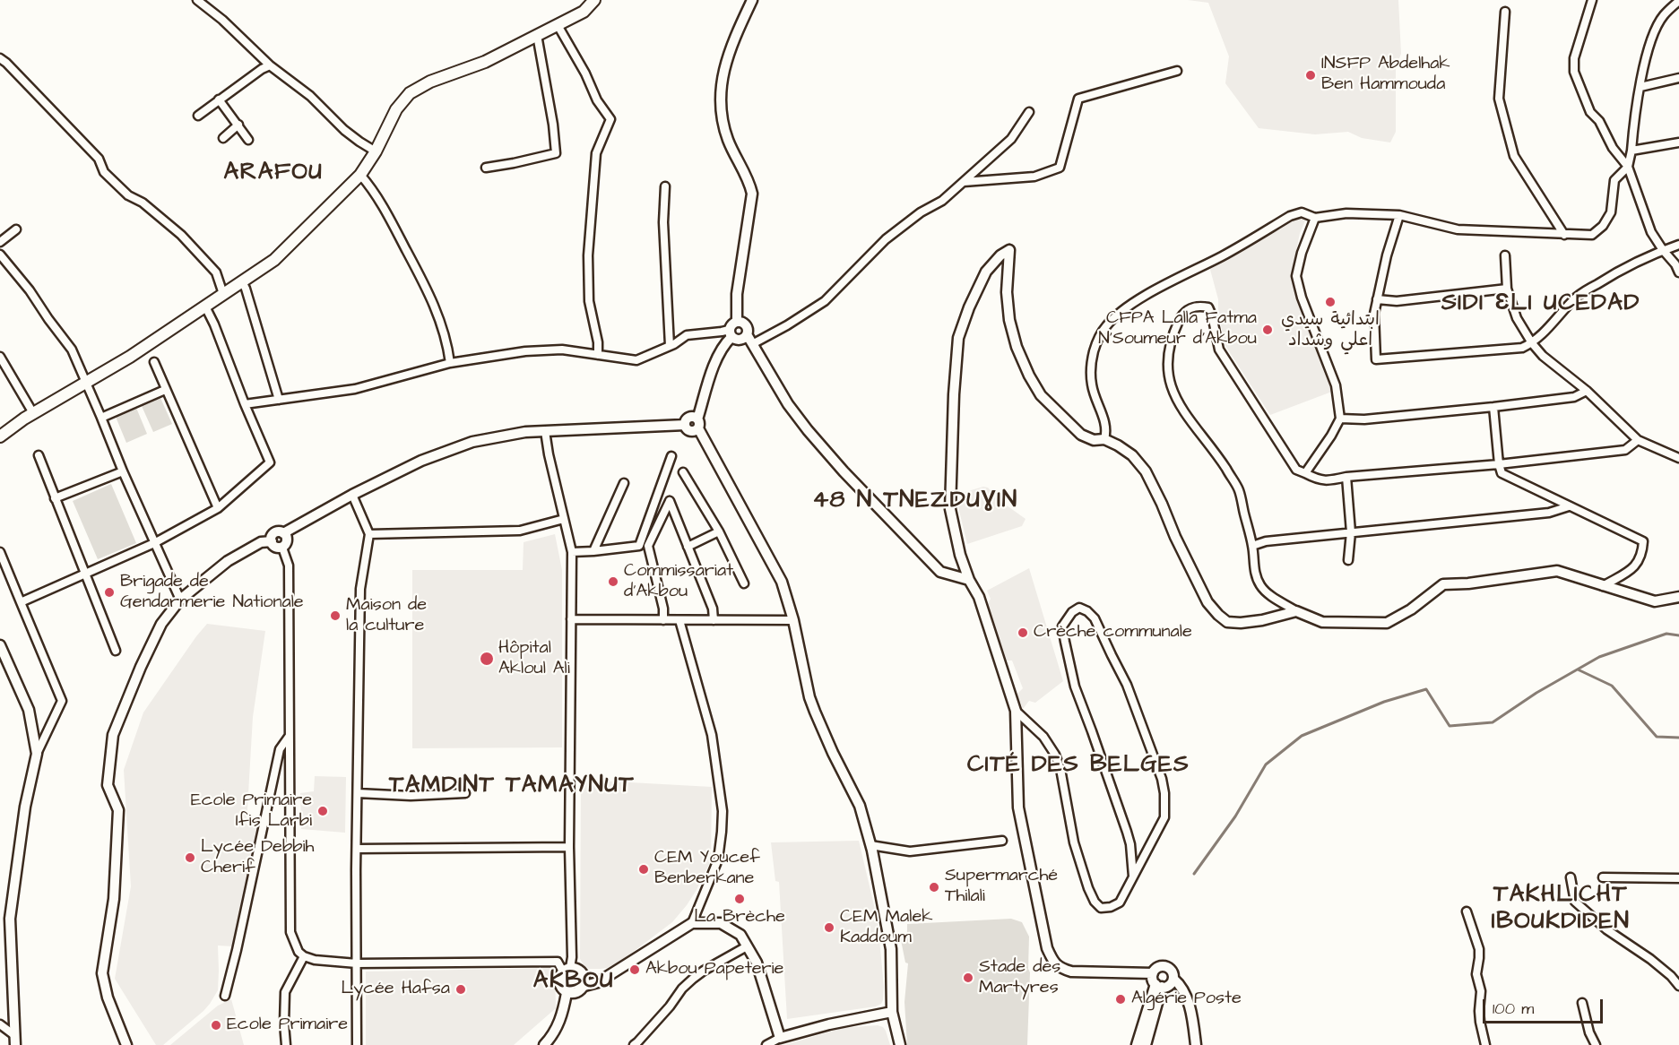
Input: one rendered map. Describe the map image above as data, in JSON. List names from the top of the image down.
{
  "districts": [
    "ARAFOU",
    "SIDI ƐLI UCEDAD",
    "48 N TNEZDUƔIN",
    "CITÉ DES BELGES",
    "TAMDINT TAMAYNUT",
    "TAKHLICHT IBOUKDIDEN",
    "AKBOU"
  ],
  "places": [
    "INSFP Abdelhak Ben Hammouda",
    "ابتدائية سيدي اعلي وشداد",
    "CFPA Lalla Fatma N'Soumeur d'Akbou",
    "Commissariat d'Akbou",
    "Brigade de Gendarmerie Nationale",
    "Maison de la culture",
    "Crèche communale",
    "Hôpital Akloul Ali",
    "Ecole Primaire Ifis Larbi",
    "Lycée Debbih Cherif",
    "CEM Youcef Benberkane",
    "Supermarché Thilali",
    "La Brèche",
    "CEM Malek Kaddoum",
    "Akbou Papeterie",
    "Stade des Martyres",
    "Lycée Hafsa",
    "Algérie Poste",
    "Ecole Primaire"
  ],
  "scale_bar": "100 m"
}
